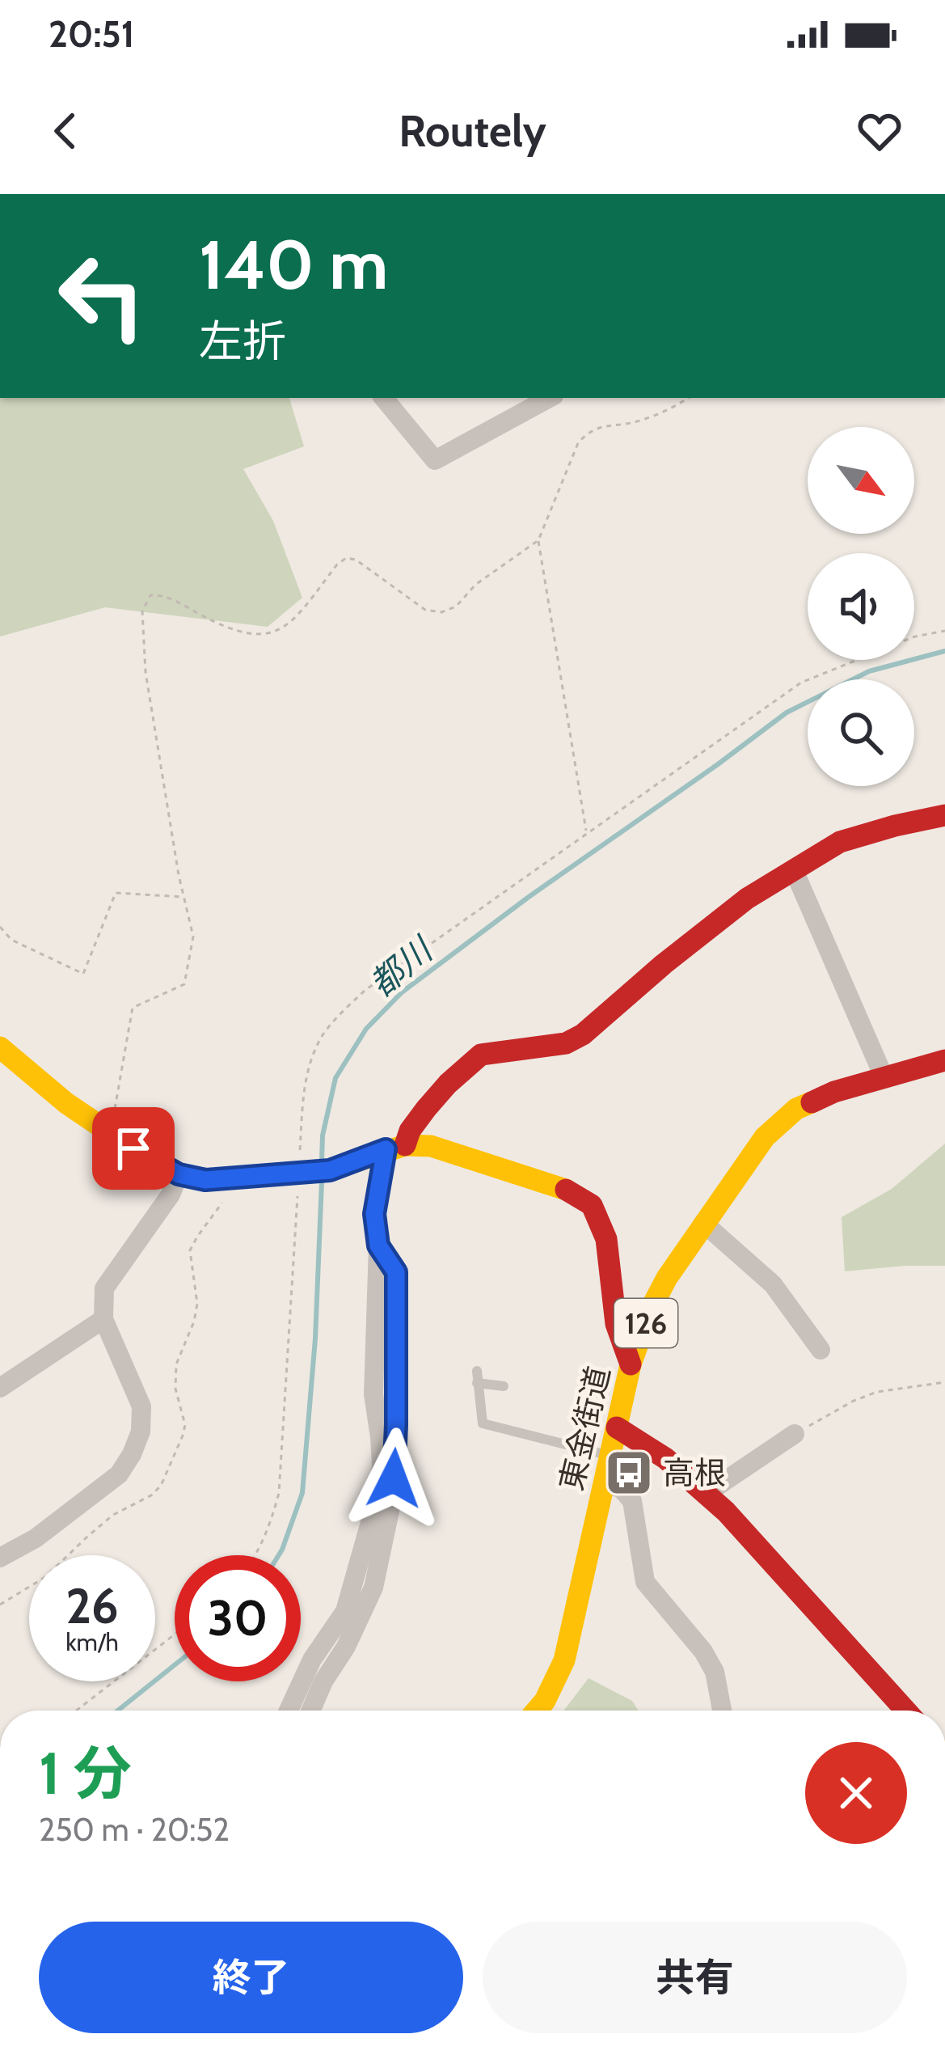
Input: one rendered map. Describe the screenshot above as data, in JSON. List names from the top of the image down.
{
  "streets": {
    "main road": ["126", "東金街道"]
  },
  "water": ["都川"],
  "places": {
    "bus stop": ["高根"]
  },
  "north": "bottom right",
  "page": {
    "status": "20:51",
    "header": "Routely",
    "turn": ["140 m", "左折"],
    "speed": "26 km/h",
    "limit": "30",
    "heading": ["1 分", "250 m · 20:52"],
    "buttons": ["終了", "共有"]
  }
}
